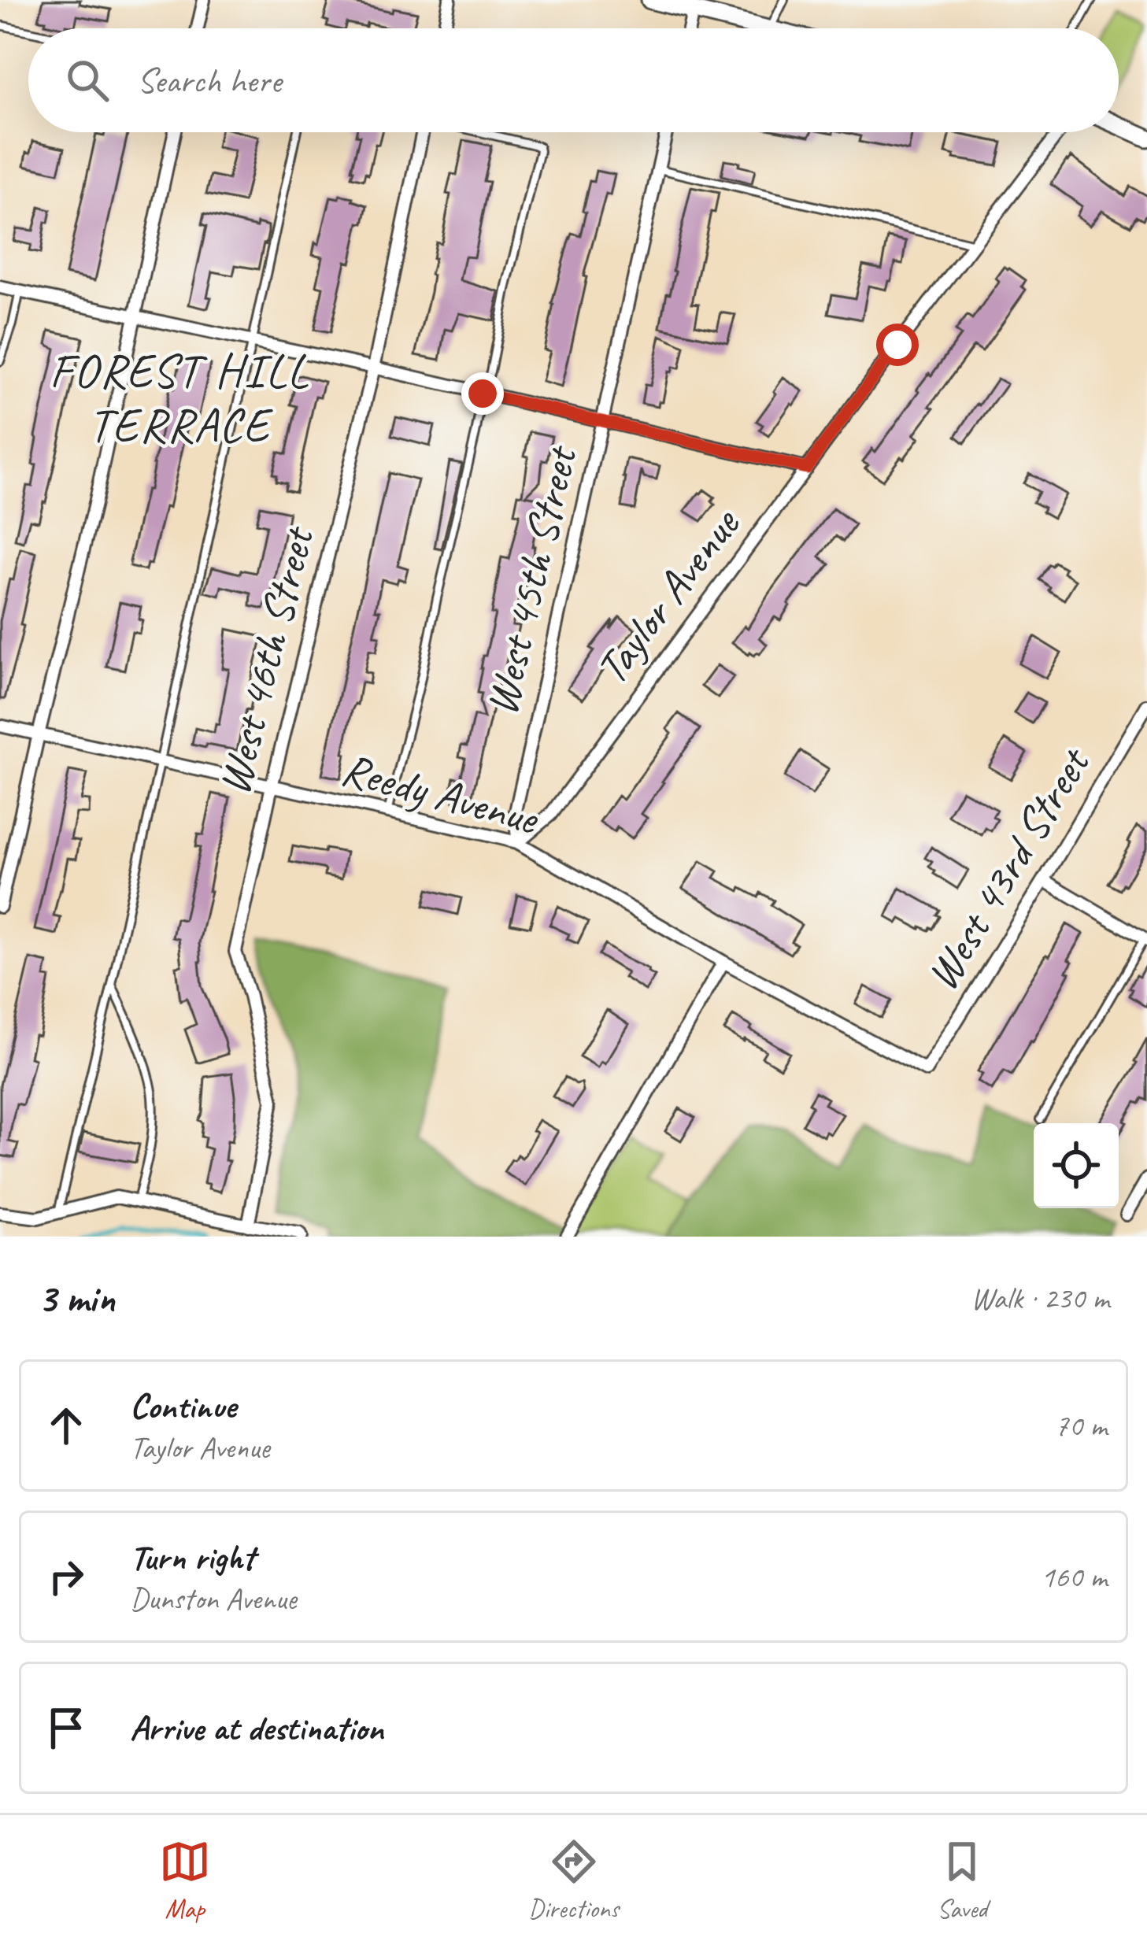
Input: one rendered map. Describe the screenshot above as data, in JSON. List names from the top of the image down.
{
  "streets": {
    "street": [
      "West 45th Street",
      "Taylor Avenue",
      "West 46th Street",
      "Reedy Avenue",
      "West 43rd Street"
    ]
  },
  "crossings": [
    ["West 45th Street", "Taylor Avenue"],
    ["West 45th Street", "Reedy Avenue"],
    ["Taylor Avenue", "Reedy Avenue"],
    ["West 46th Street", "Reedy Avenue"],
    ["Reedy Avenue", "West 43rd Street"]
  ],
  "districts": ["FOREST HILL TERRACE"],
  "page": {
    "search": "Search here",
    "heading": ["3 min", "Walk · 230 m"],
    "list": [
      ["Continue", "Taylor Avenue", "70 m"],
      ["Turn right", "Dunston Avenue", "160 m"],
      "Arrive at destination"
    ],
    "nav": ["Map", "Directions", "Saved"]
  }
}
